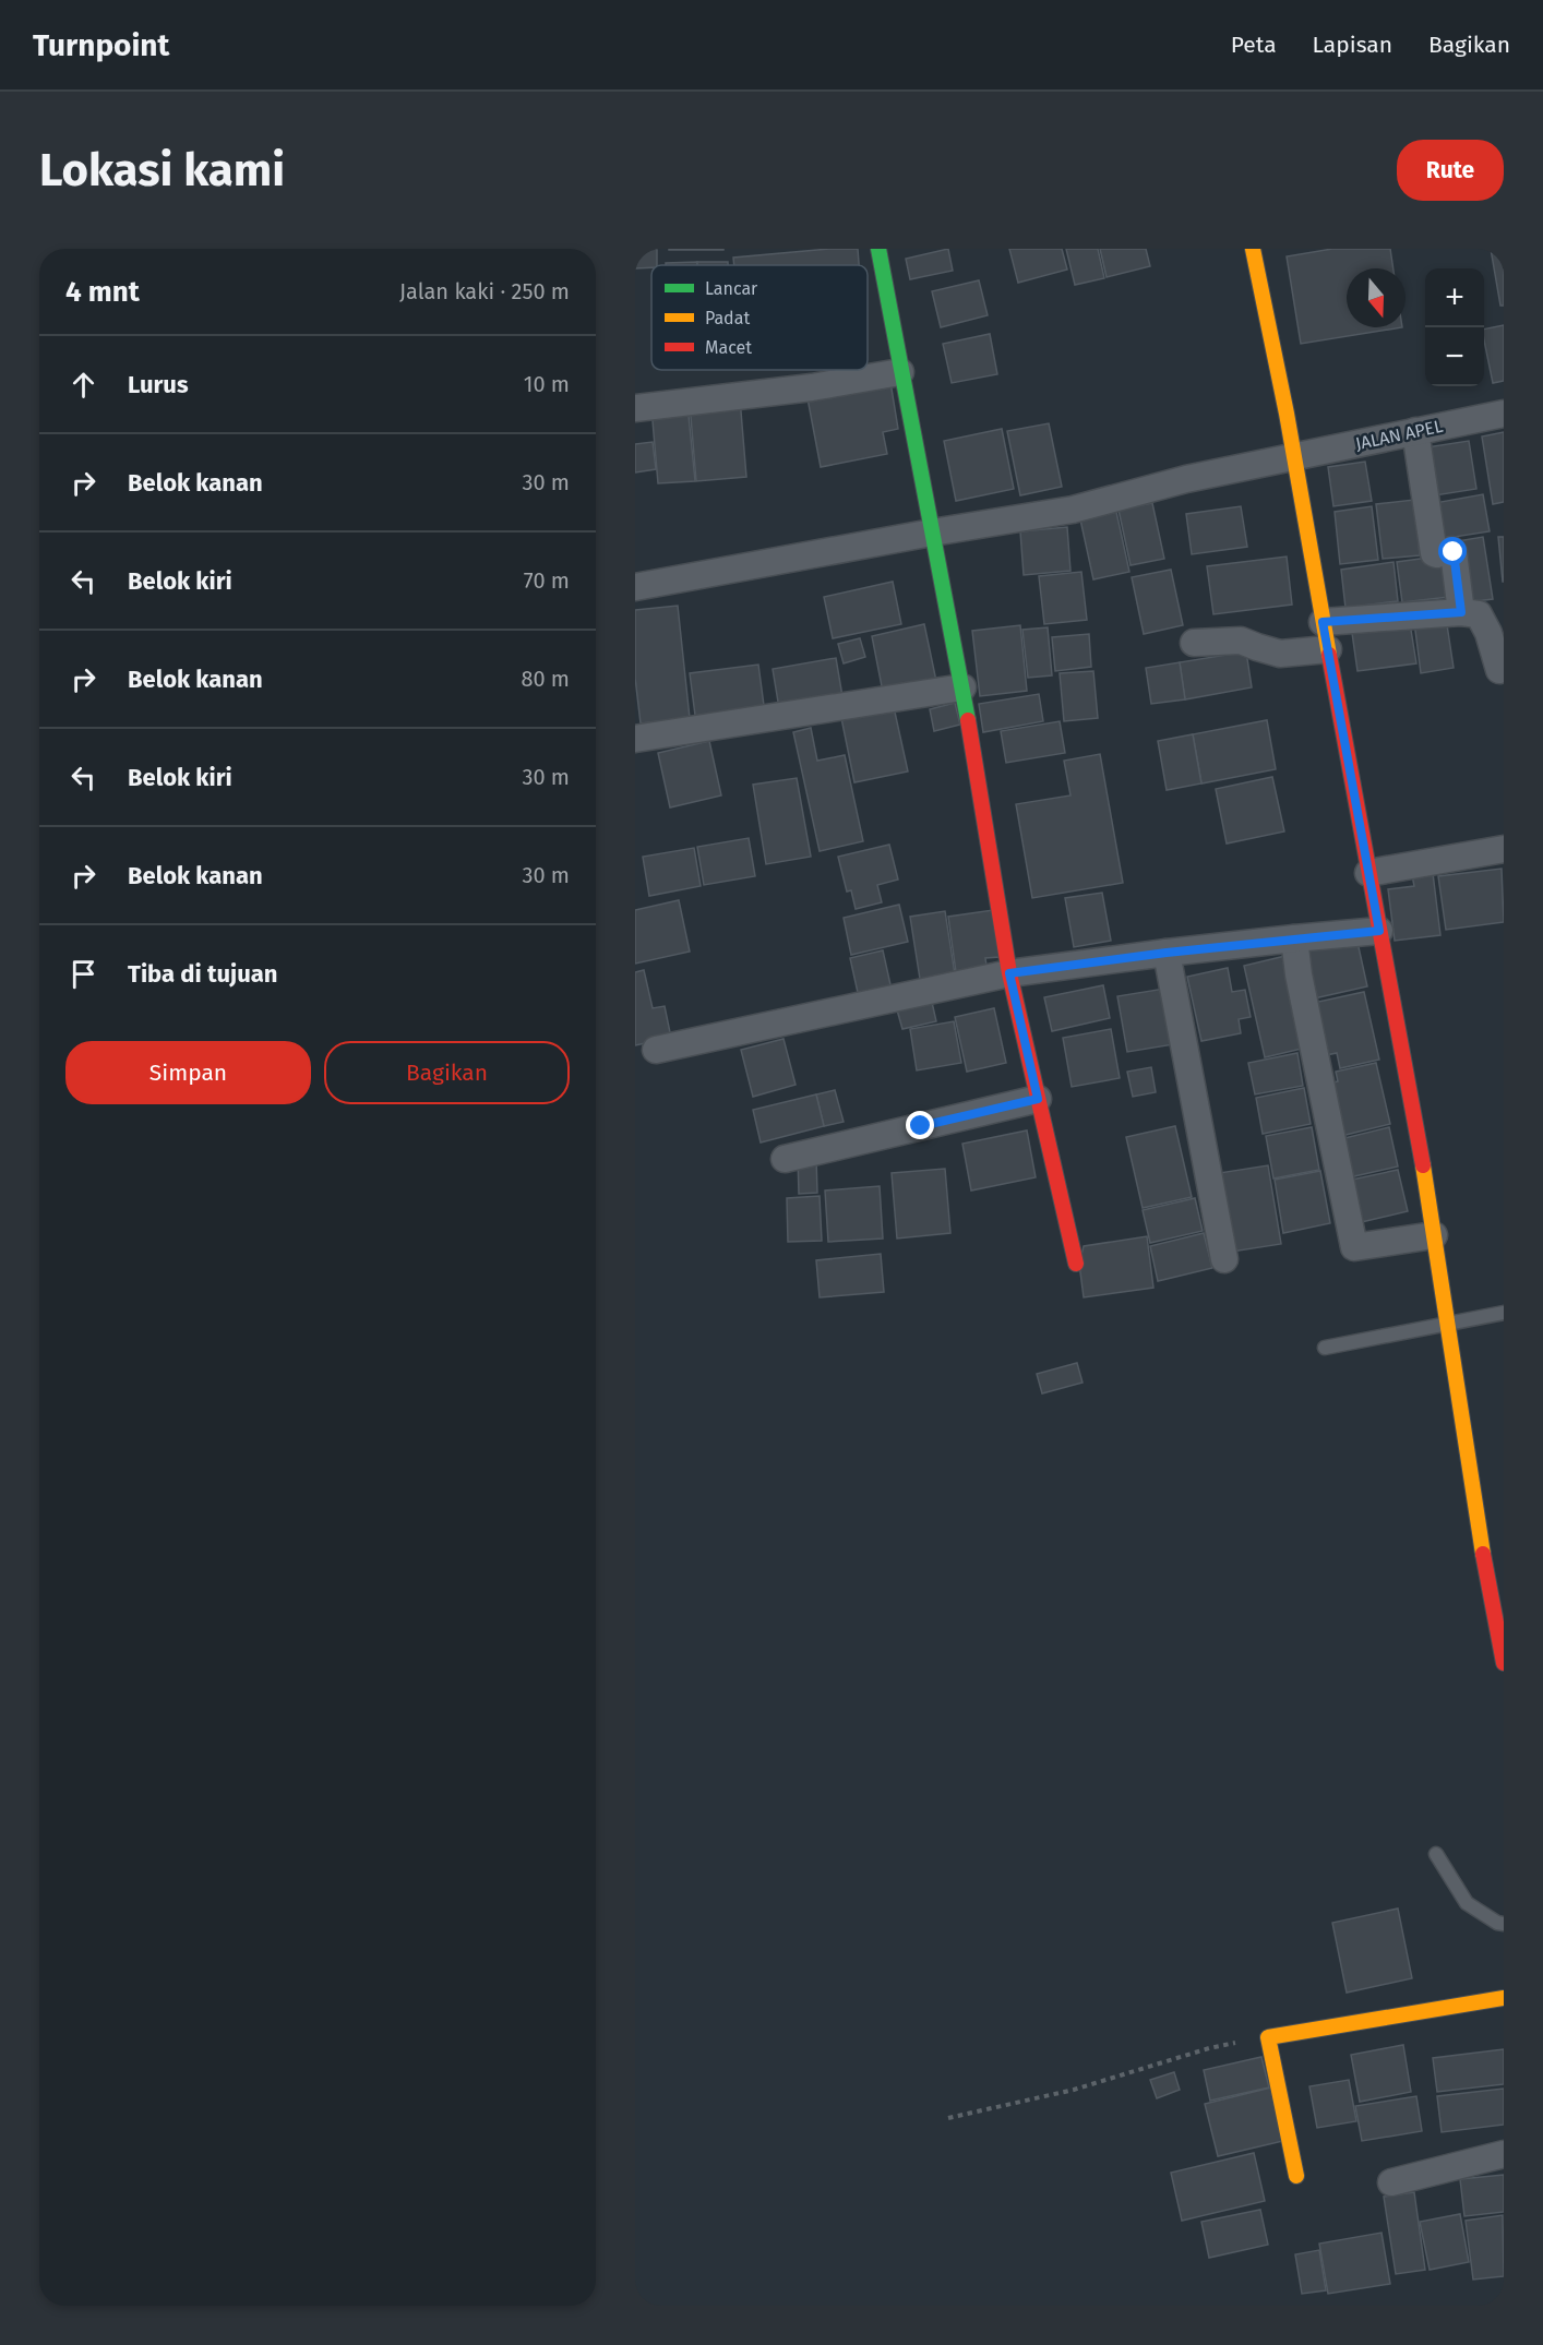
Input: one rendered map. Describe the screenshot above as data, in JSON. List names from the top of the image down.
{
  "streets": {
    "street": ["JALAN APEL"]
  },
  "legend": ["Lancar", "Padat", "Macet"],
  "north": "bottom",
  "page": {
    "header": "Turnpoint",
    "nav": ["Peta", "Lapisan", "Bagikan"],
    "buttons": [
      "Rute",
      ["Simpan", "Bagikan"]
    ],
    "title": "Lokasi kami",
    "heading": ["4 mnt", "Jalan kaki · 250 m"],
    "map_buttons": ["+", "−"],
    "list": [
      ["Lurus", "10 m"],
      ["Belok kanan", "30 m"],
      ["Belok kiri", "70 m"],
      ["Belok kanan", "80 m"],
      ["Belok kiri", "30 m"],
      ["Belok kanan", "30 m"],
      "Tiba di tujuan"
    ]
  }
}
